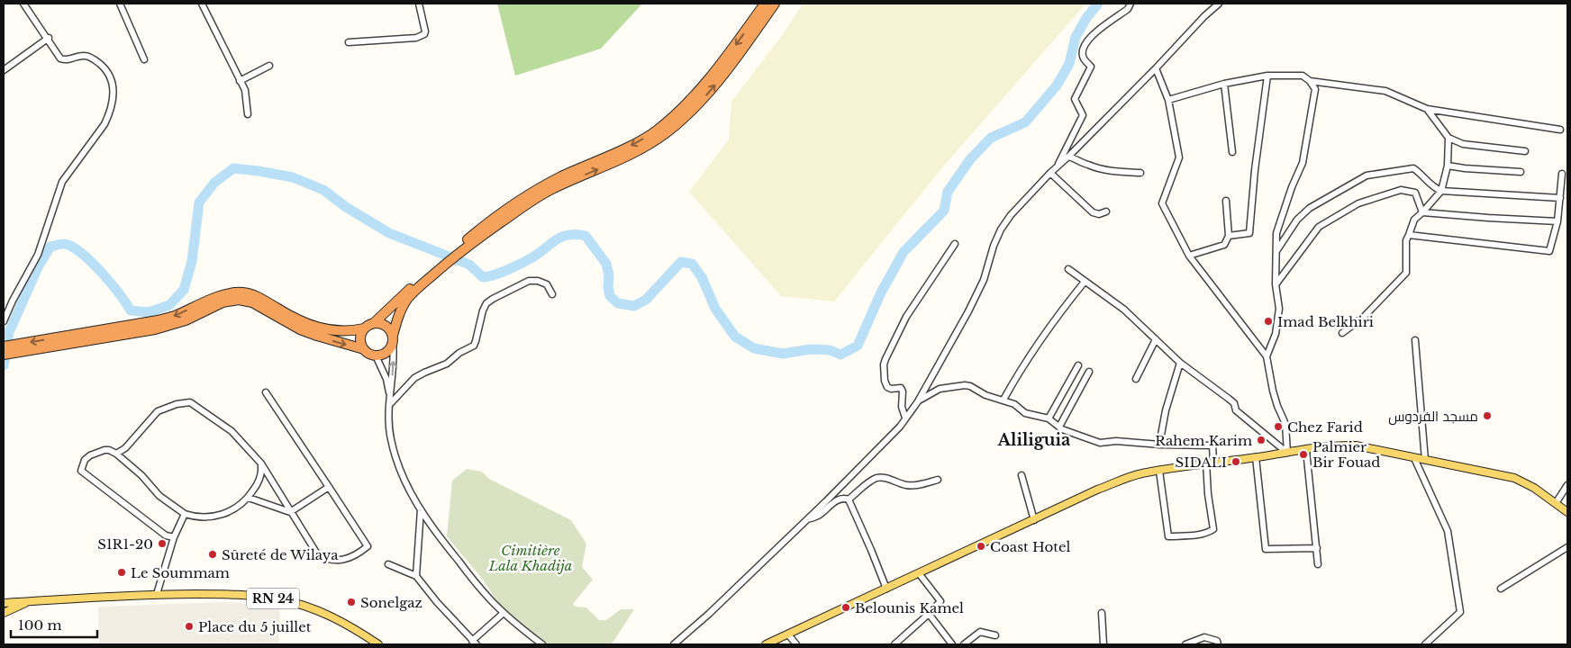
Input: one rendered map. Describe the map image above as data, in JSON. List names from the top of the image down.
{
  "streets": {
    "main road": ["RN 24"]
  },
  "districts": ["Aliliguia"],
  "parks": ["Cimitière Lala Khadija"],
  "places": [
    "Imad Belkhiri",
    "مسجد الفردوس",
    "Chez Farid",
    "Rahem Karim",
    "Palmier Bir Fouad",
    "SIDALI",
    "S1R1-20",
    "Coast Hotel",
    "Sûreté de Wilaya",
    "Le Soummam",
    "Sonelgaz",
    "Belounis Kamel",
    "Place du 5 juillet"
  ],
  "scale_bar": "100 m"
}
